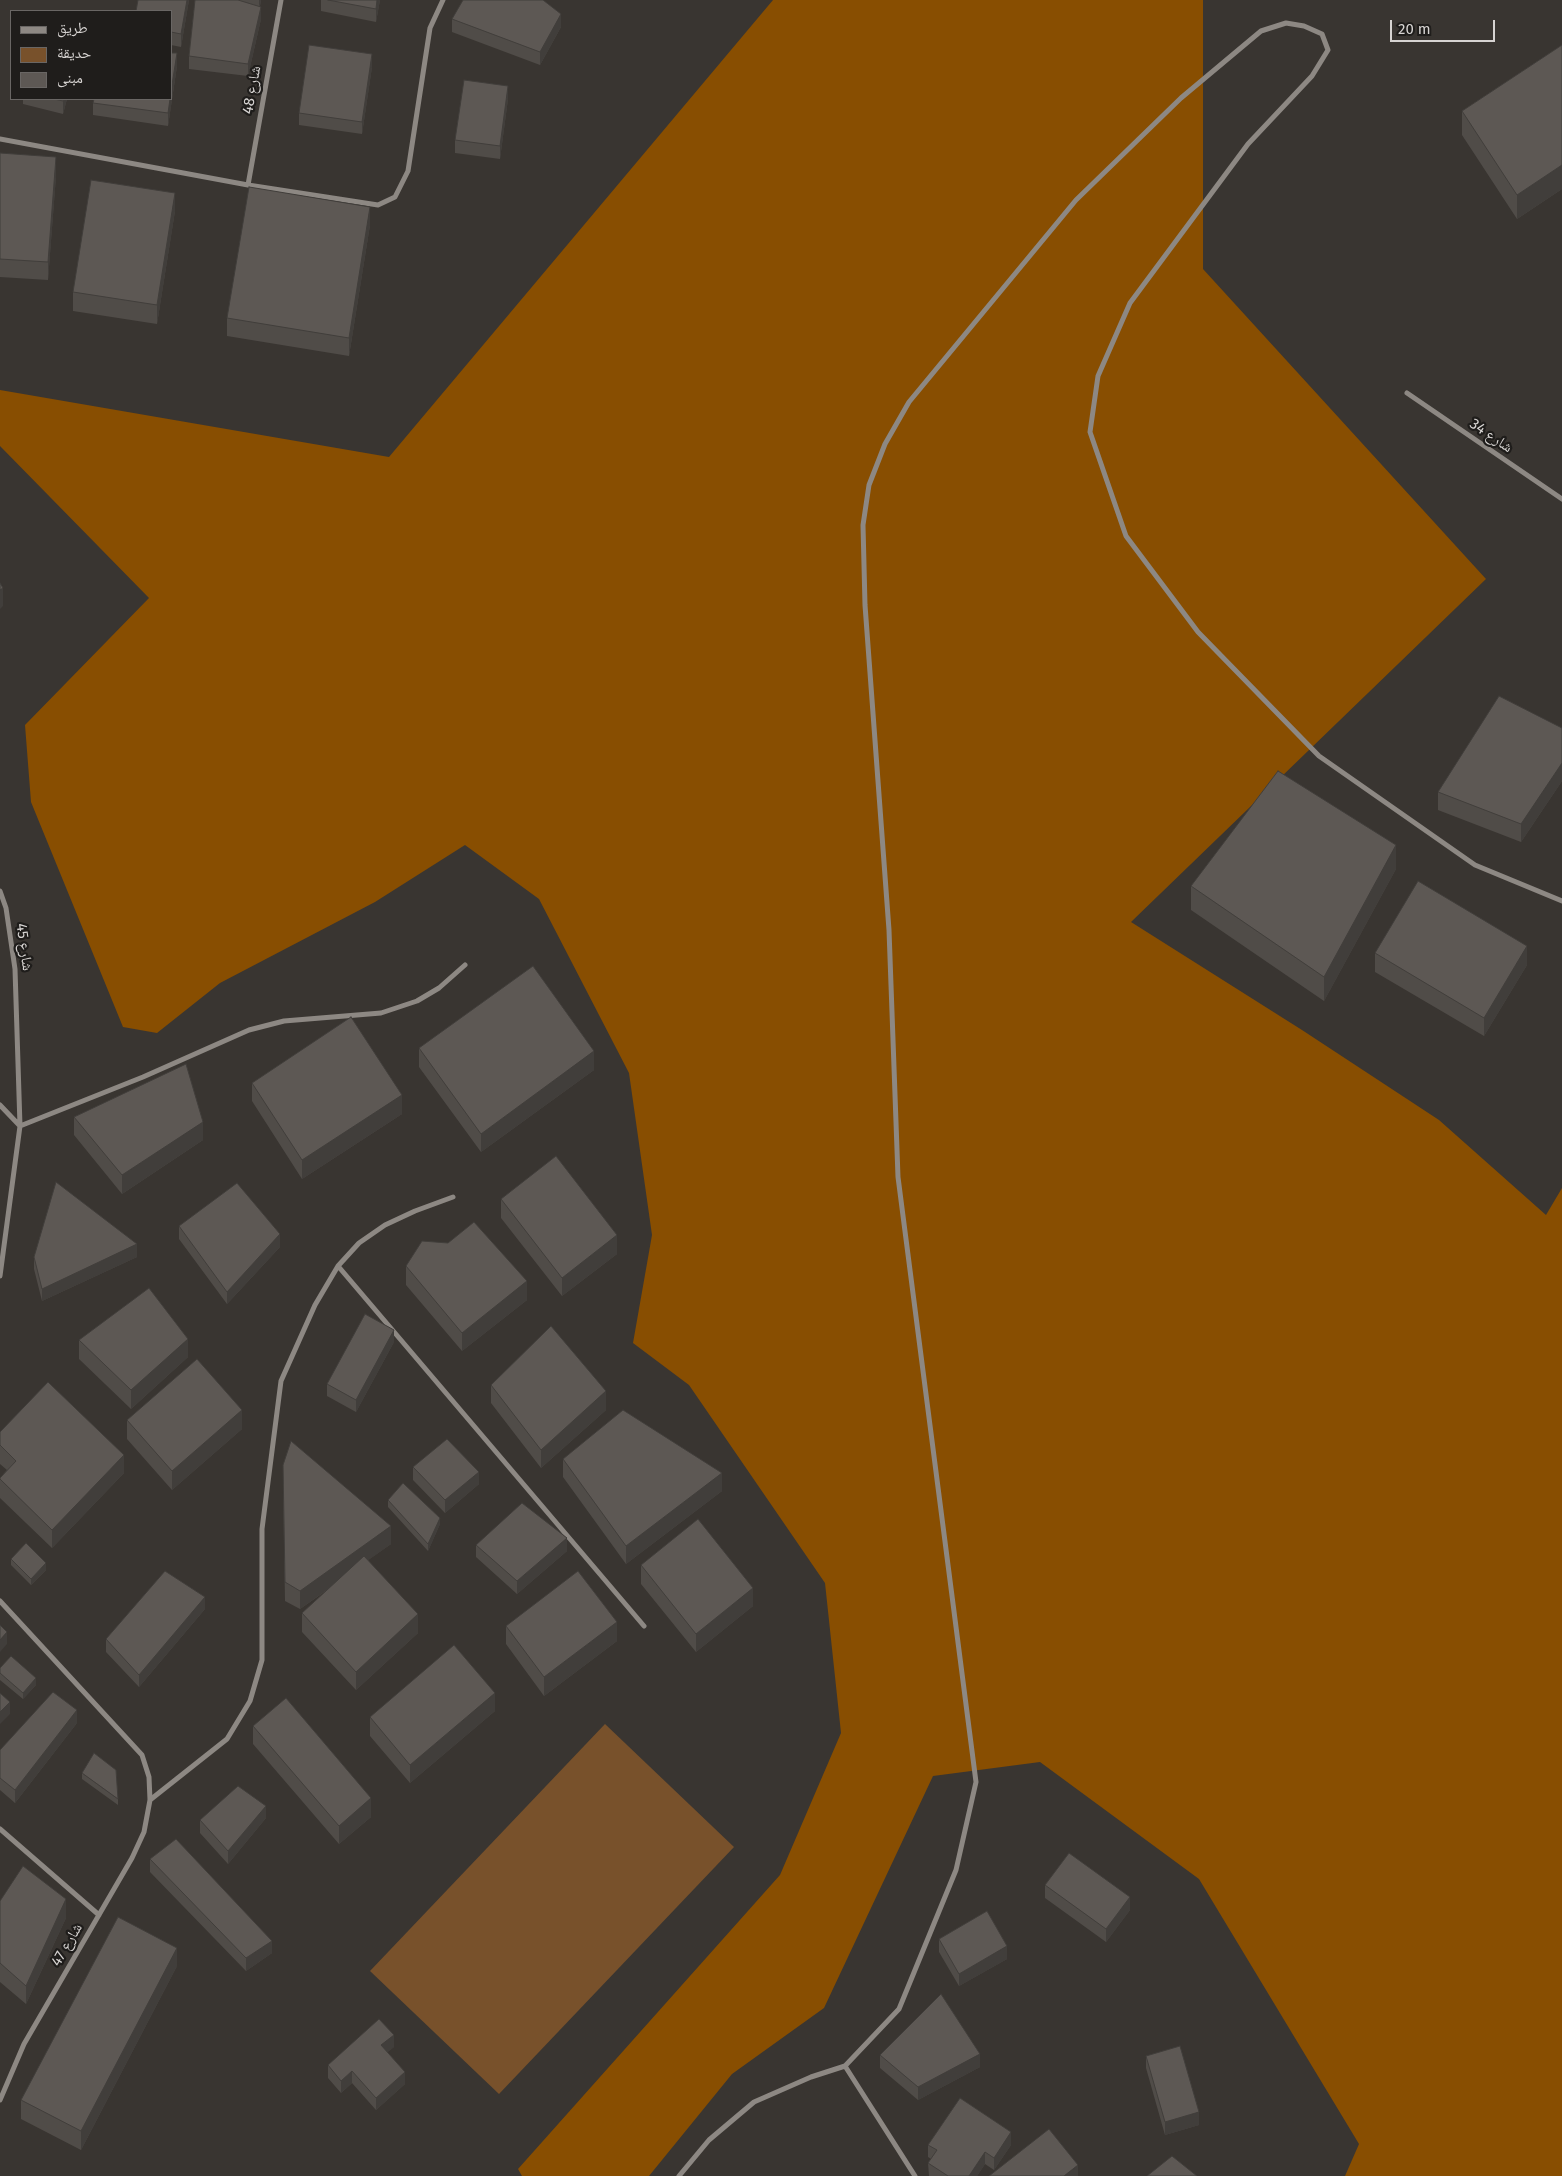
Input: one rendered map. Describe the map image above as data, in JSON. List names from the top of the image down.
{
  "streets": {
    "street": [
      "شارع 48",
      "شارع 34",
      "شارع 45",
      "شارع 47"
    ]
  },
  "legend": ["طريق", "حديقة", "مبنى"],
  "scale_bar": "20 m"
}
